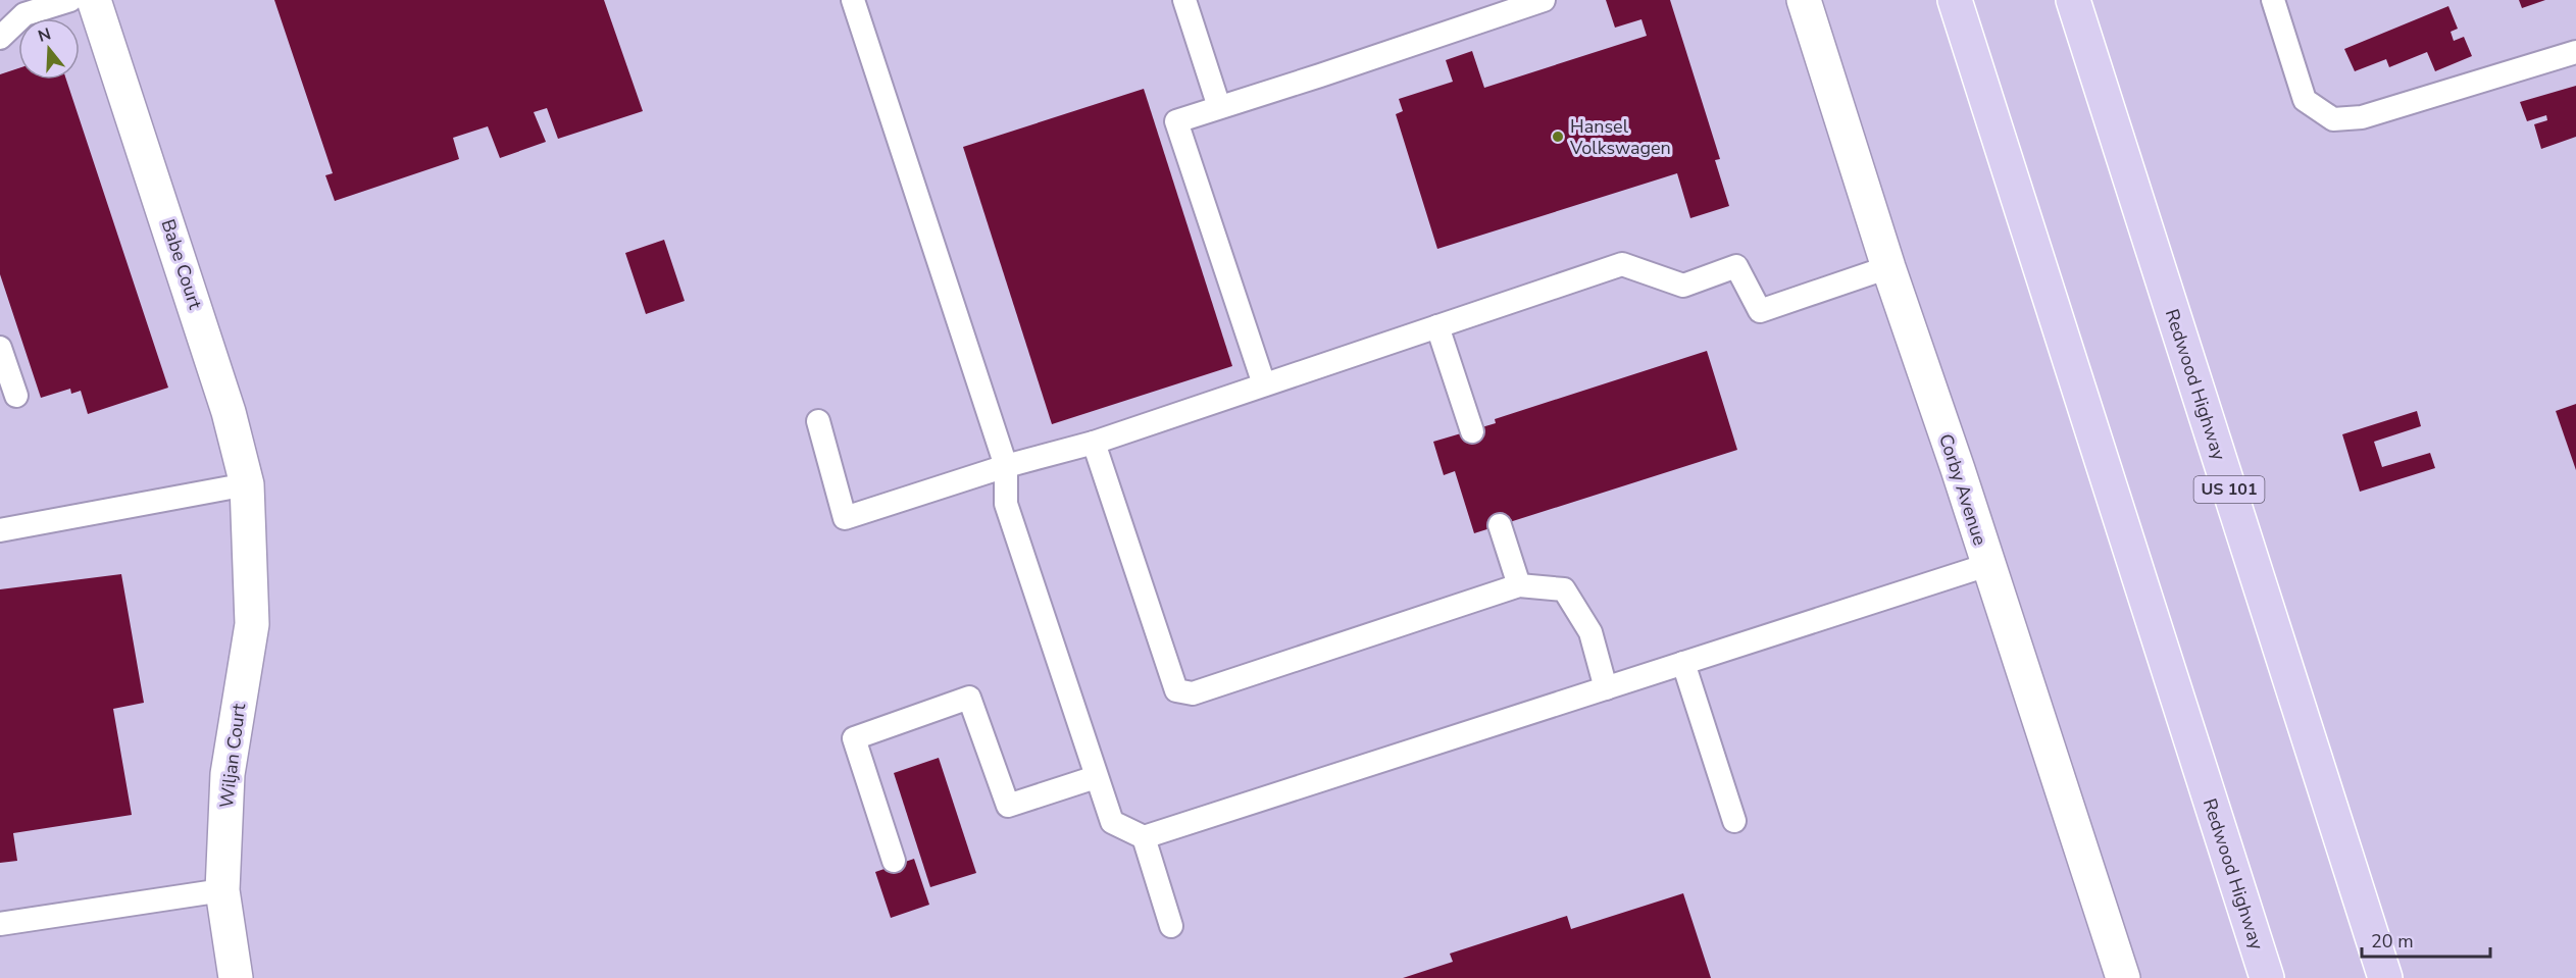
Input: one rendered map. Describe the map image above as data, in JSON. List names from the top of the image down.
{
  "streets": {
    "highway": ["Redwood Highway", "US 101"],
    "street": ["Babe Court", "Corby Avenue", "Wiljan Court"]
  },
  "crossings": [
    ["Babe Court", "Wiljan Court"]
  ],
  "places": ["Hansel Volkswagen"],
  "scale_bar": "20 m",
  "north": "top"
}
